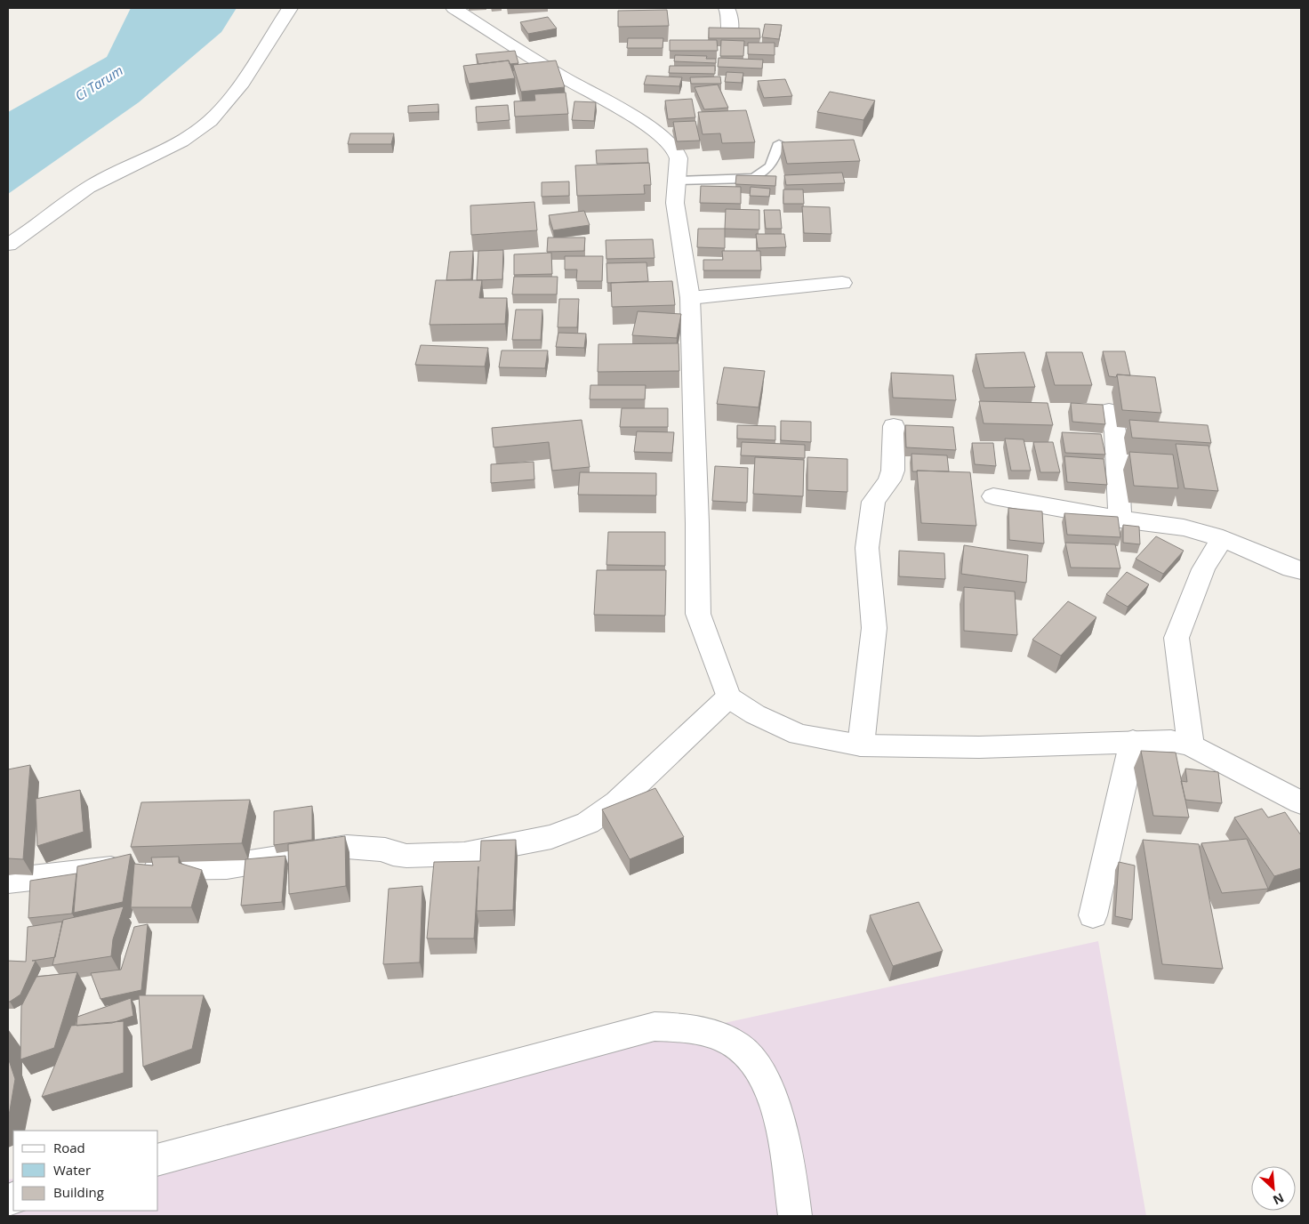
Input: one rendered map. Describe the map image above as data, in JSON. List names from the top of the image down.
{
  "water": ["Ci Tarum"],
  "legend": ["Road", "Water", "Building"],
  "north": "bottom right"
}
